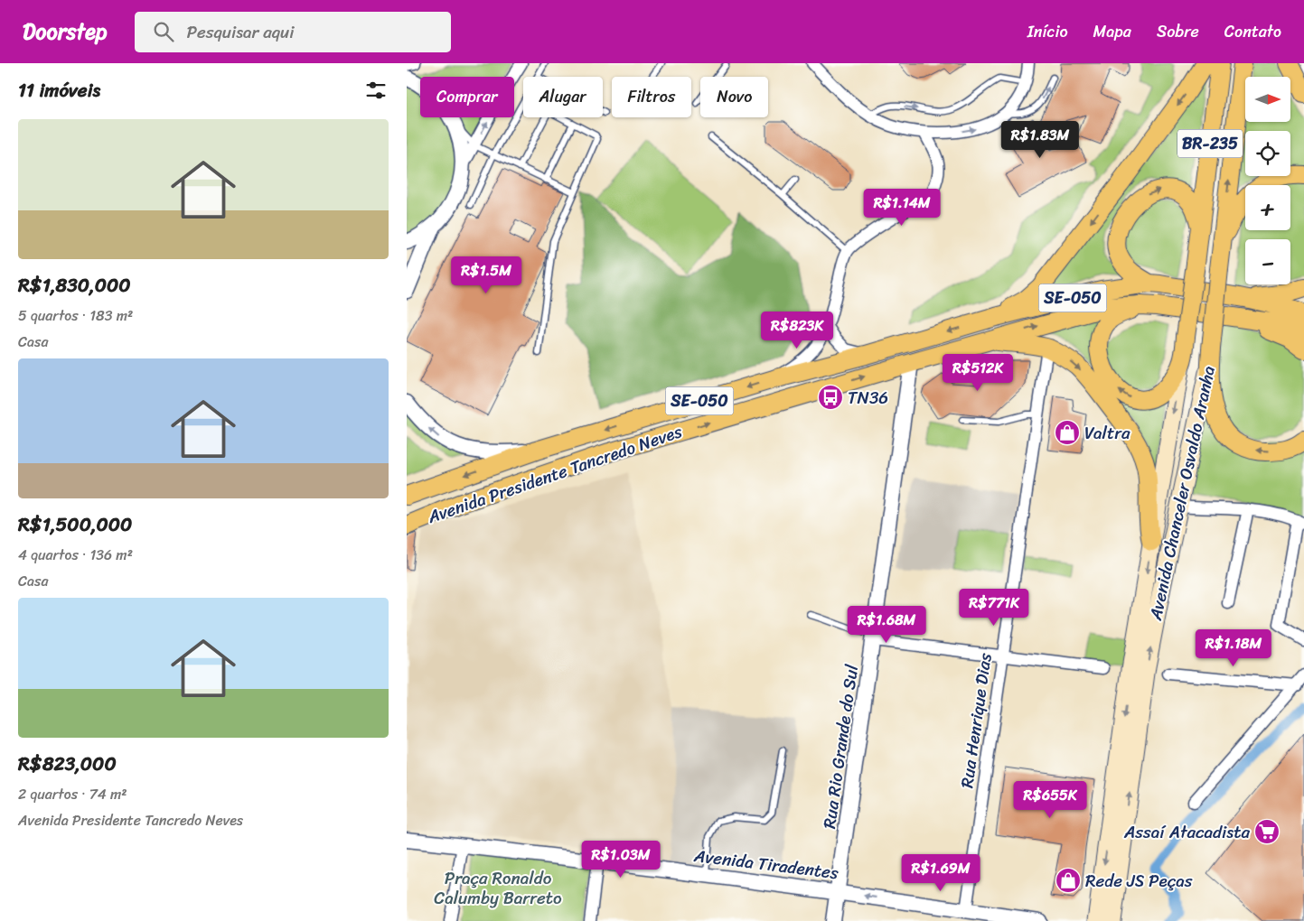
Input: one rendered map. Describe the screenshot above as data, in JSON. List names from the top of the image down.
{
  "streets": {
    "main road": [
      "BR-235",
      "SE-050",
      "Avenida Presidente Tancredo Neves",
      "Avenida Chanceler Osvaldo Aranha"
    ],
    "street": ["Rua Henrique Dias", "Rua Rio Grande do Sul", "Avenida Tiradentes"]
  },
  "crossings": [
    ["SE-050", "Avenida Presidente Tancredo Neves"],
    ["Avenida Presidente Tancredo Neves", "Rua Rio Grande do Sul"],
    ["Rua Henrique Dias", "Avenida Tiradentes"],
    ["Rua Rio Grande do Sul", "Avenida Tiradentes"]
  ],
  "parks": ["Praça Ronaldo Calumby Barreto"],
  "places": {
    "bus stop": ["TN36"],
    "shop": ["Valtra", "Rede JS Peças"],
    "supermarket": ["Assaí Atacadista"]
  },
  "north": "right",
  "page": {
    "header": "Doorstep",
    "search": "Pesquisar aqui",
    "nav": [
      "Início",
      "Mapa",
      "Sobre",
      "Contato"
    ],
    "heading": "11 imóveis",
    "map_buttons": ["+", "−"],
    "chip": [
      "Comprar",
      "Alugar",
      "Filtros",
      "Novo"
    ],
    "list": [
      {
        "name": "R$1,830,000",
        "note": "5 quartos · 183 m² · Casa"
      },
      {
        "name": "R$1,500,000",
        "note": "4 quartos · 136 m² · Casa"
      },
      {
        "name": "R$823,000",
        "note": "2 quartos · 74 m² · Avenida Presidente Tancredo Neves"
      }
    ],
    "price": [
      "R$1.83M",
      "R$1.14M",
      "R$1.5M",
      "R$823K",
      "R$512K",
      "R$771K",
      "R$1.68M",
      "R$1.18M",
      "R$655K",
      "R$1.03M",
      "R$1.69M"
    ]
  }
}
